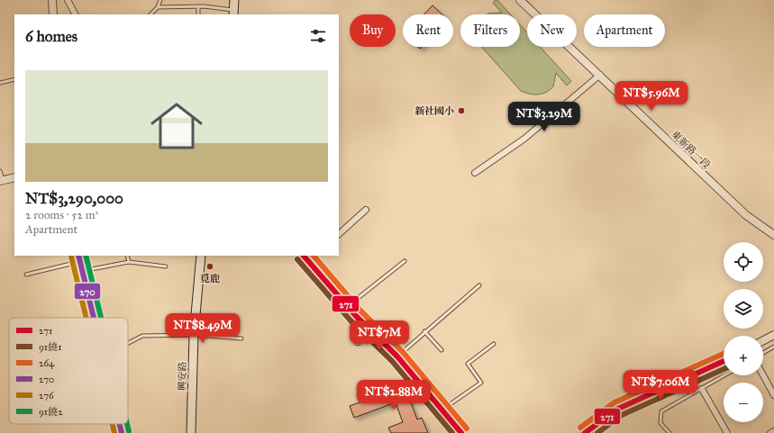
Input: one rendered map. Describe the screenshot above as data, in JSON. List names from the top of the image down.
{
  "streets": {
    "main road": ["興安路"],
    "street": ["東新路一段"]
  },
  "places": ["新社國小", "覓鹿"],
  "lines": [
    "transit line 271",
    "transit line 264",
    "transit line 270",
    "transit line 91繞2",
    "transit line 276",
    "transit line 91繞1"
  ],
  "legend": [
    "271",
    "91繞1",
    "264",
    "270",
    "276",
    "91繞2"
  ],
  "page": {
    "chip": [
      "Buy",
      "Rent",
      "Filters",
      "New",
      "Apartment"
    ],
    "heading": "6 homes",
    "list": [
      {
        "name": "NT$3,290,000",
        "note": "2 rooms · 52 m² · Apartment"
      }
    ],
    "price": [
      "NT$5.96M",
      "NT$3.29M",
      "NT$8.49M",
      "NT$7M",
      "NT$7.06M",
      "NT$2.88M"
    ],
    "map_buttons": ["+", "−"]
  }
}
